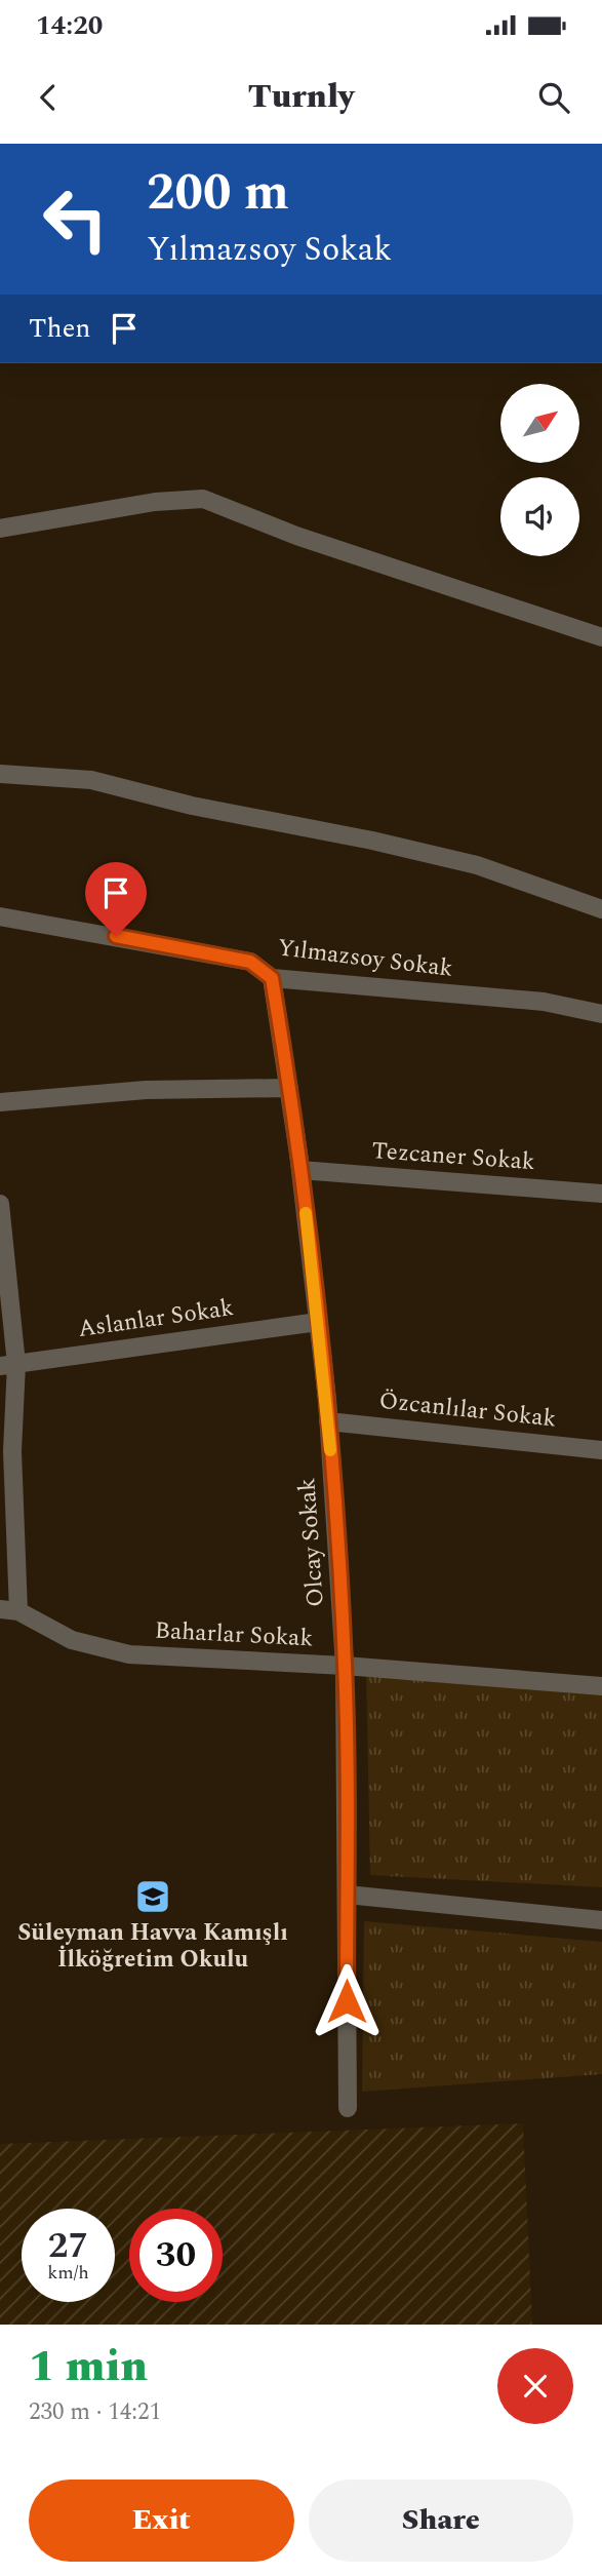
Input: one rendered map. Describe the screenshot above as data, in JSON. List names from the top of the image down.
{
  "streets": {
    "street": [
      "Yılmazsoy Sokak",
      "Tezcaner Sokak",
      "Aslanlar Sokak",
      "Özcanlılar Sokak",
      "Olcay Sokak",
      "Baharlar Sokak"
    ]
  },
  "crossings": [
    ["Yılmazsoy Sokak", "Olcay Sokak"],
    ["Tezcaner Sokak", "Olcay Sokak"],
    ["Aslanlar Sokak", "Olcay Sokak"],
    ["Özcanlılar Sokak", "Olcay Sokak"],
    ["Olcay Sokak", "Baharlar Sokak"]
  ],
  "places": {
    "school or university": ["Süleyman Havva Kamışlı İlköğretim Okulu"]
  },
  "north": "top right",
  "page": {
    "status": "14:20",
    "header": "Turnly",
    "turn": ["200 m", "Yılmazsoy Sokak"],
    "then": "Then",
    "speed": "27 km/h",
    "limit": "30",
    "heading": ["1 min", "230 m · 14:21"],
    "buttons": ["Exit", "Share"]
  }
}
